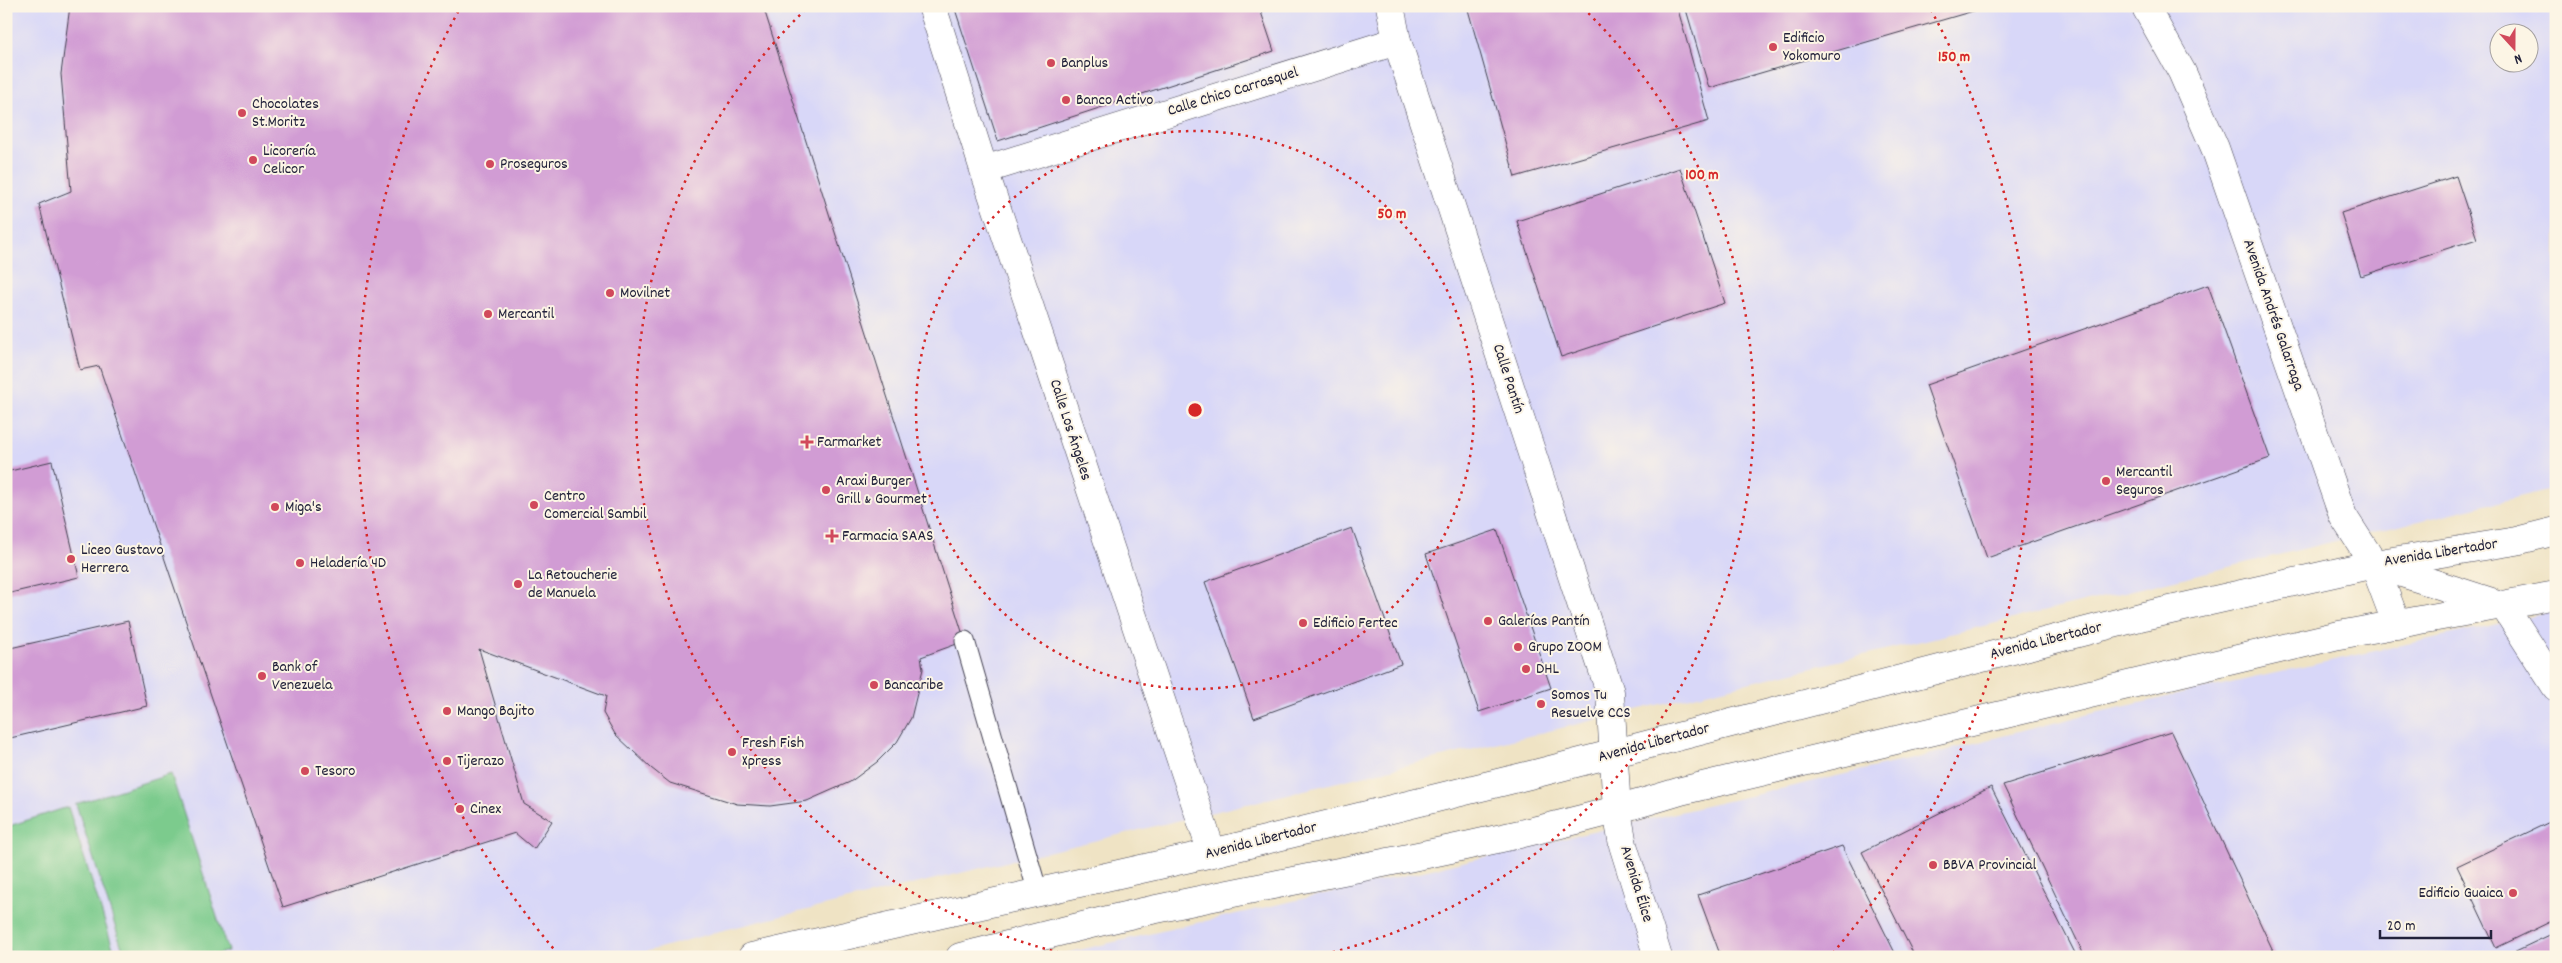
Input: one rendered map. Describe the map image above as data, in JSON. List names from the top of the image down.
{
  "streets": {
    "main road": [
      "Calle Chico Carrasquel",
      "Avenida Andrés Galarraga",
      "Calle Pantín",
      "Calle Los Ángeles",
      "Avenida Libertador",
      "Avenida Élice"
    ]
  },
  "crossings": [
    ["Calle Chico Carrasquel", "Calle Pantín"],
    ["Calle Chico Carrasquel", "Calle Los Ángeles"],
    ["Avenida Andrés Galarraga", "Avenida Libertador"],
    ["Calle Pantín", "Avenida Libertador"],
    ["Calle Pantín", "Avenida Élice"],
    ["Calle Los Ángeles", "Avenida Libertador"]
  ],
  "places": {
    "other": [
      "Edificio Yokomuro",
      "Banplus",
      "Banco Activo",
      "Chocolates St.Moritz",
      "Licorería Celicor",
      "Proseguros",
      "Movilnet",
      "Mercantil",
      "Mercantil Seguros",
      "Araxi Burger Grill & Gourmet",
      "Centro Comercial Sambil",
      "Miga's",
      "Liceo Gustavo Herrera",
      "Heladería 4D",
      "La Retoucherie de Manuela",
      "Galerías Pantín",
      "Edificio Fertec",
      "Grupo ZOOM",
      "DHL",
      "Bank of Venezuela",
      "Bancaribe",
      "Somos Tu Resuelve CCS",
      "Mango Bajito",
      "Fresh Fish Xpress",
      "Tijerazo",
      "Tesoro",
      "Cinex",
      "BBVA Provincial",
      "Edificio Guaica"
    ],
    "health": ["Farmarket", "Farmacia SAAS"]
  },
  "scale_bar": "20 m",
  "north": "bottom",
  "rings": ["150 m", "100 m", "50 m"]
}
